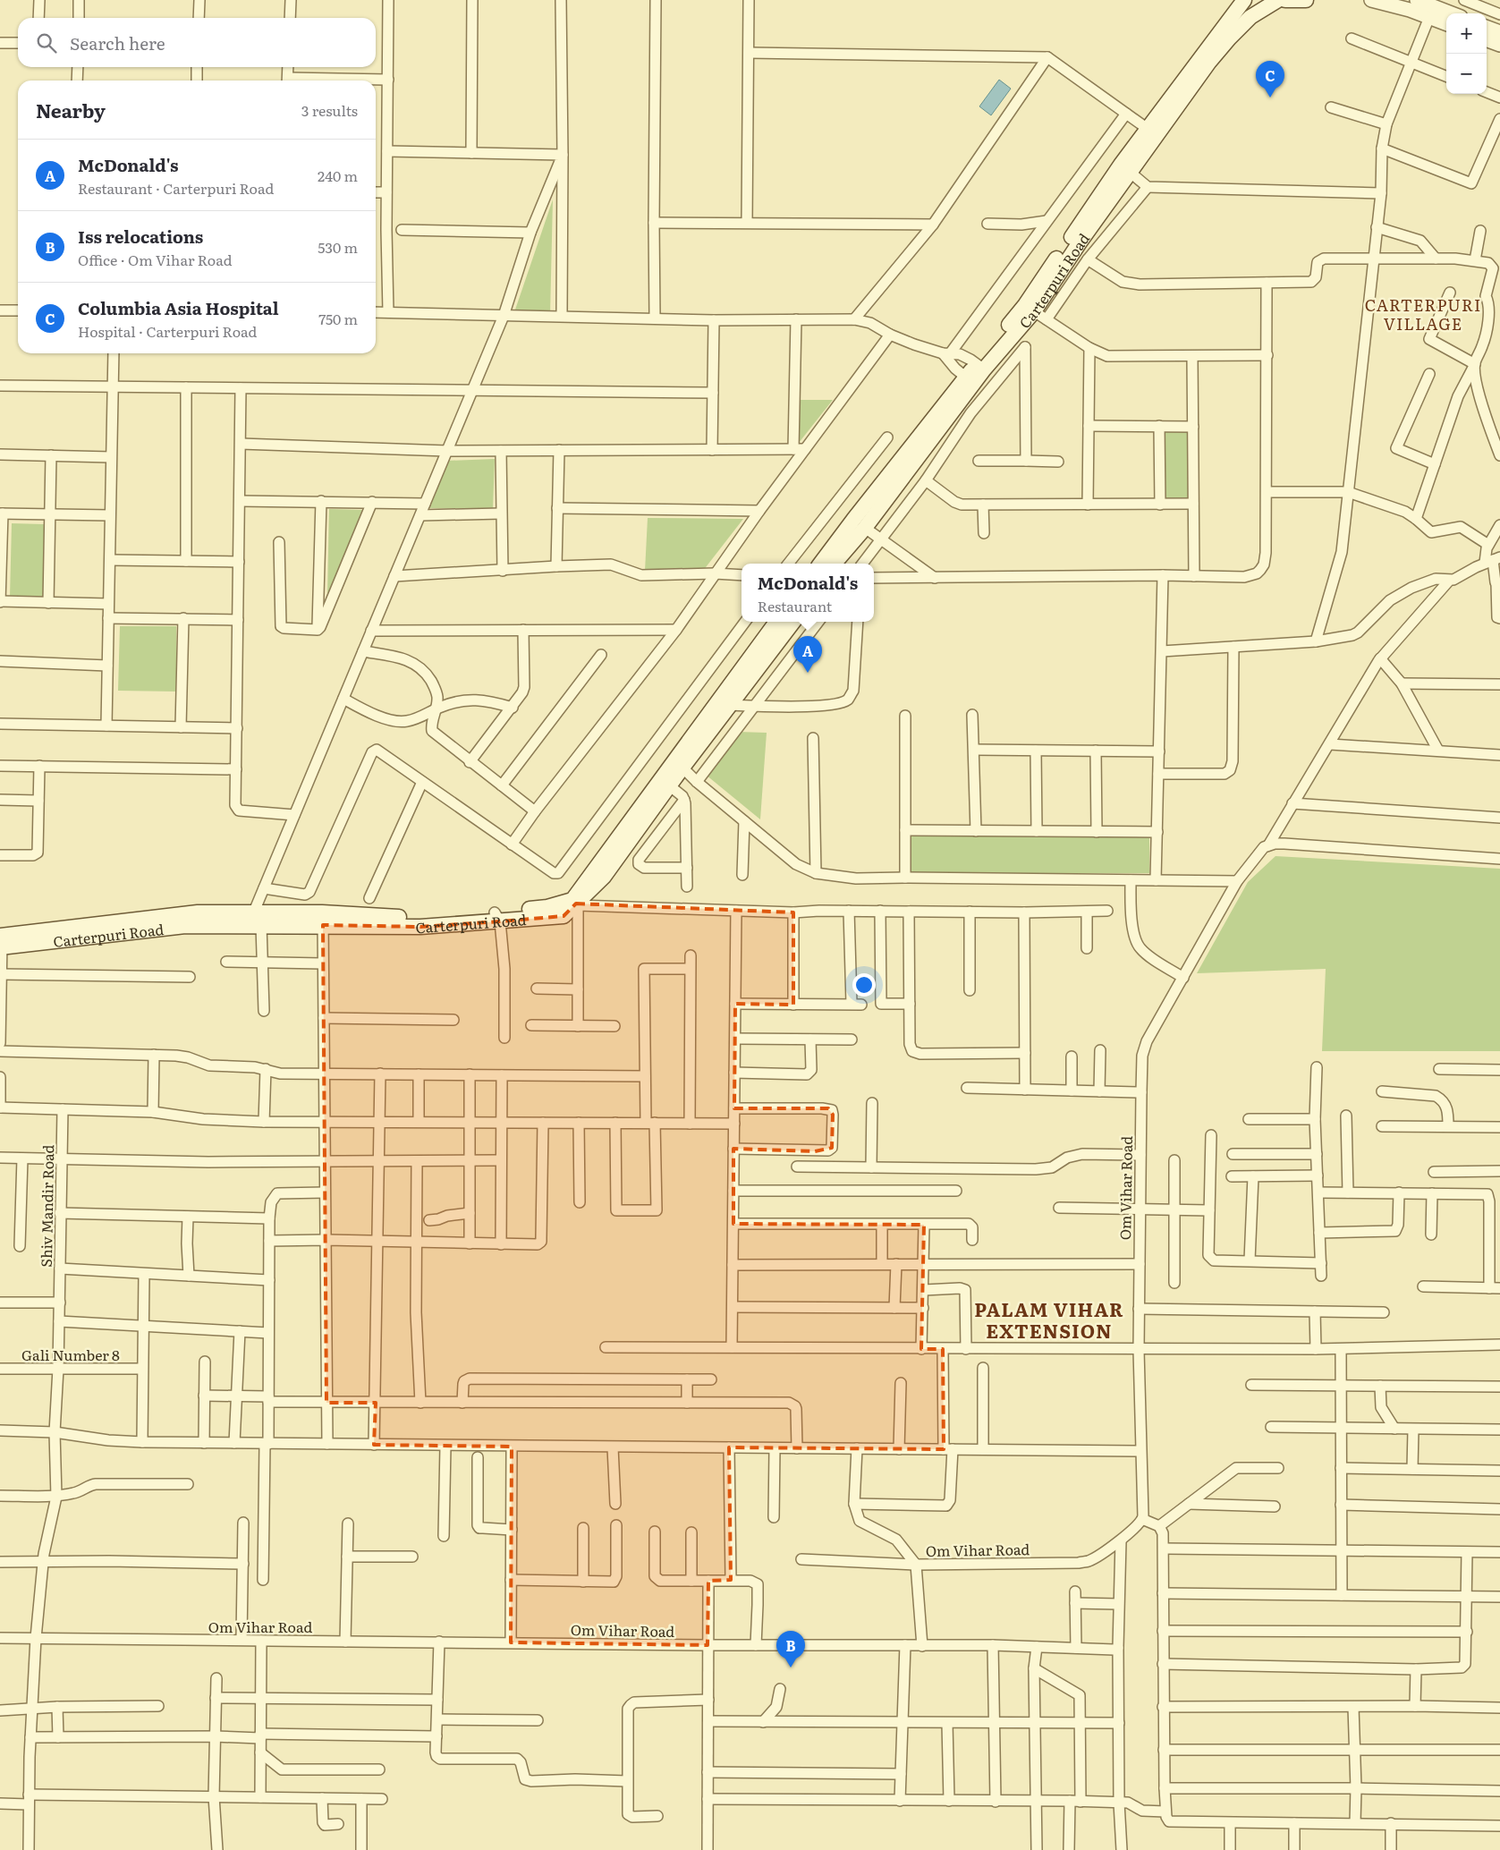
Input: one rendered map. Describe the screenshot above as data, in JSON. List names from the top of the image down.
{
  "streets": {
    "main road": ["Carterpuri Road"],
    "street": ["Om Vihar Road", "Shiv Mandir Road", "Gali Number 8"]
  },
  "crossings": [
    ["Om Vihar Road", "Shiv Mandir Road"],
    ["Shiv Mandir Road", "Gali Number 8"]
  ],
  "districts": ["CARTERPURI VILLAGE", "PALAM VIHAR EXTENSION"],
  "page": {
    "map_buttons": ["+", "−"],
    "search": "Search here",
    "pins": ["C", "A", "B"],
    "heading": ["Nearby", "3 results"],
    "list": [
      {
        "mark": "A",
        "name": "McDonald's",
        "note": "Restaurant · Carterpuri Road",
        "value": "240 m"
      },
      {
        "mark": "B",
        "name": "Iss relocations",
        "note": "Office · Om Vihar Road",
        "value": "530 m"
      },
      {
        "mark": "C",
        "name": "Columbia Asia Hospital",
        "note": "Hospital · Carterpuri Road",
        "value": "750 m"
      }
    ],
    "popup": ["McDonald's", "Restaurant"]
  }
}
